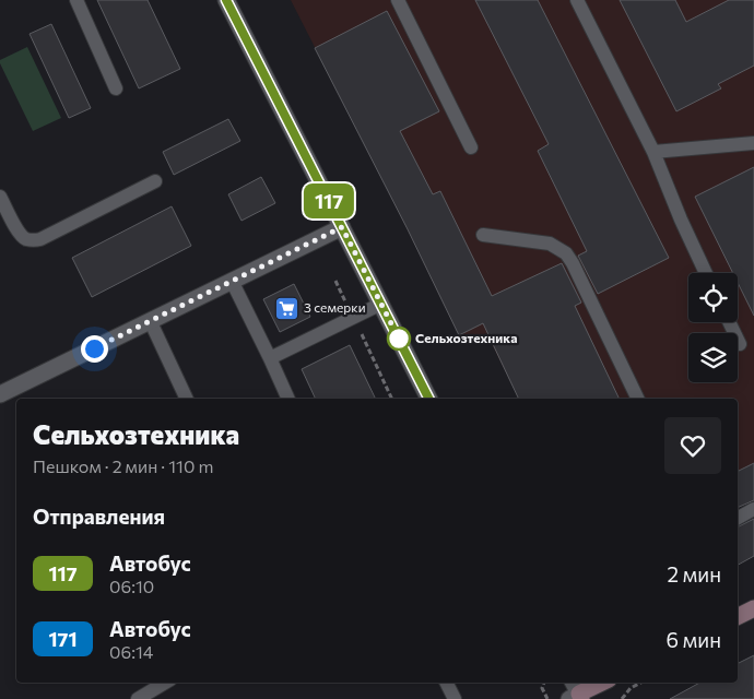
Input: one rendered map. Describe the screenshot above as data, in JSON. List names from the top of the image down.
{
  "places": {
    "supermarket": ["3 семерки"],
    "other": ["Сельхозтехника"]
  },
  "lines": ["bus line 117"],
  "page": {
    "on_map": "117",
    "heading": [
      ["Сельхозтехника", "Пешком · 2 мин · 110 m"],
      "Отправления"
    ],
    "list": [
      {
        "mark": "117",
        "name": "Автобус",
        "note": "06:10",
        "value": "2 мин"
      },
      {
        "mark": "171",
        "name": "Автобус",
        "note": "06:14",
        "value": "6 мин"
      }
    ]
  }
}
